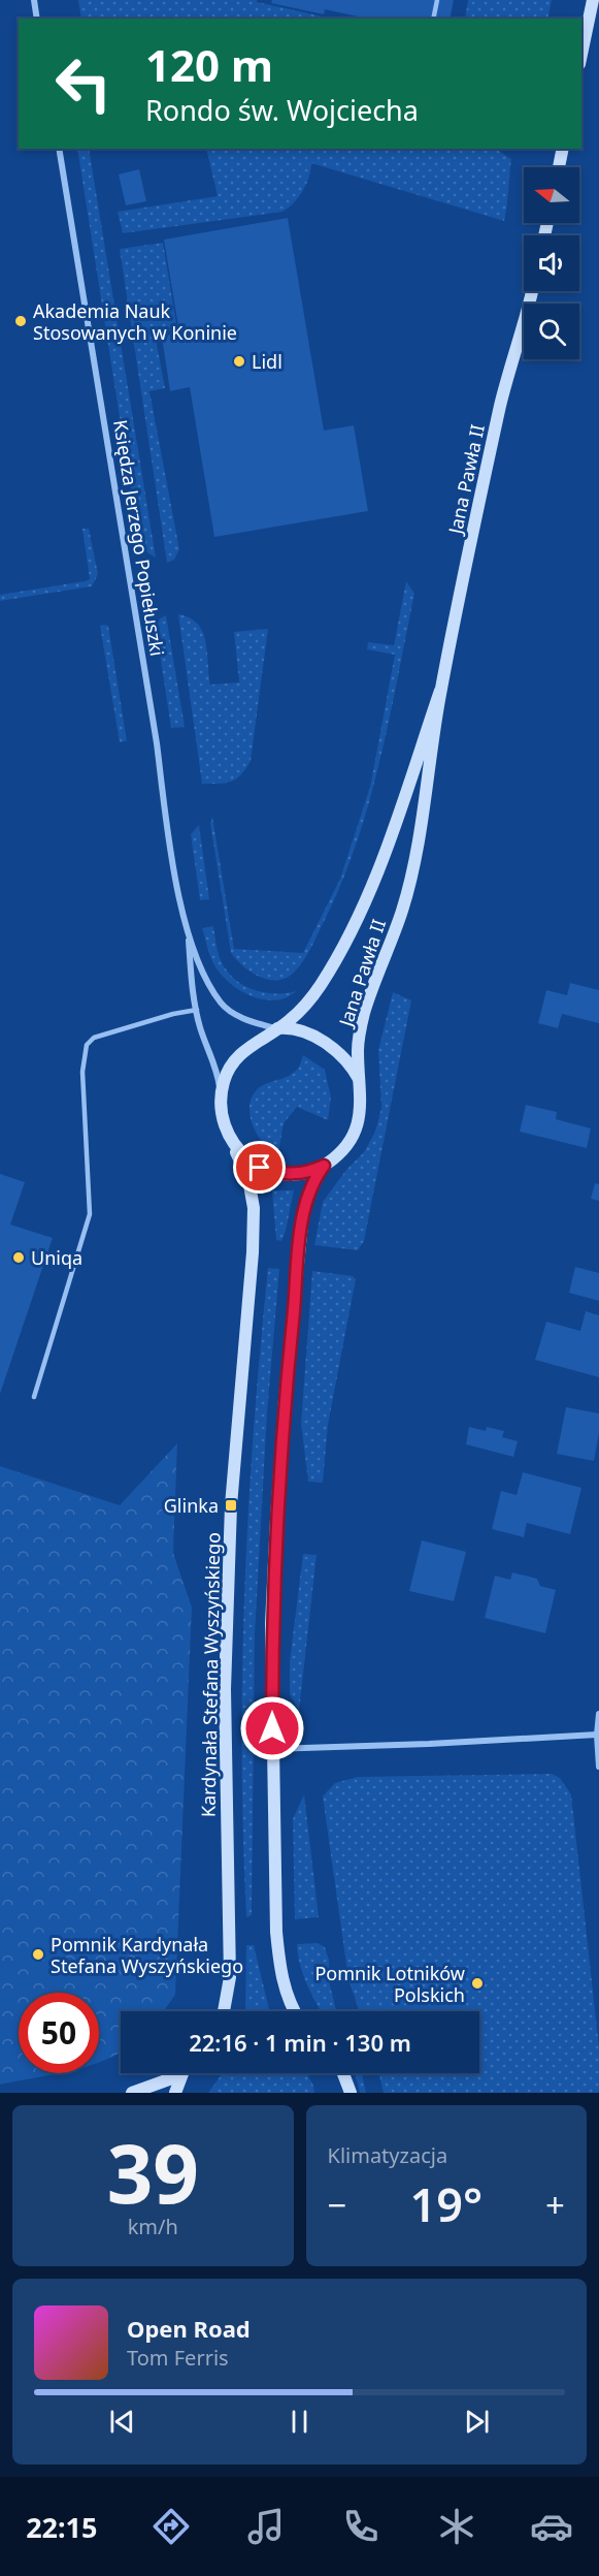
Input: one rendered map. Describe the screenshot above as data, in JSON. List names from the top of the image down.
{
  "streets": {
    "main road": ["Jana Pawła II", "Kardynała Stefana Wyszyńskiego"],
    "street": ["Księdza Jerzego Popiełuszki"]
  },
  "crossings": [
    ["Jana Pawła II", "Księdza Jerzego Popiełuszki"],
    ["Jana Pawła II", "Kardynała Stefana Wyszyńskiego"],
    ["Księdza Jerzego Popiełuszki", "Kardynała Stefana Wyszyńskiego"]
  ],
  "places": {
    "other": [
      "Akademia Nauk Stosowanych w Koninie",
      "Lidl",
      "Uniqa",
      "Pomnik Kardynała Stefana Wyszyńskiego",
      "Pomnik Lotników Polskich"
    ],
    "transit": ["Glinka"]
  },
  "north": "left",
  "page": {
    "turn": ["120 m", "Rondo św. Wojciecha"],
    "limit": "50",
    "trip": "22:16 · 1 min · 130 m",
    "tile": [
      ["39", "km/h"],
      "Klimatyzacja"
    ],
    "heat": ["−", "19°", "+"],
    "song": ["Open Road", "Tom Ferris"],
    "tabs": "22:15"
  }
}
